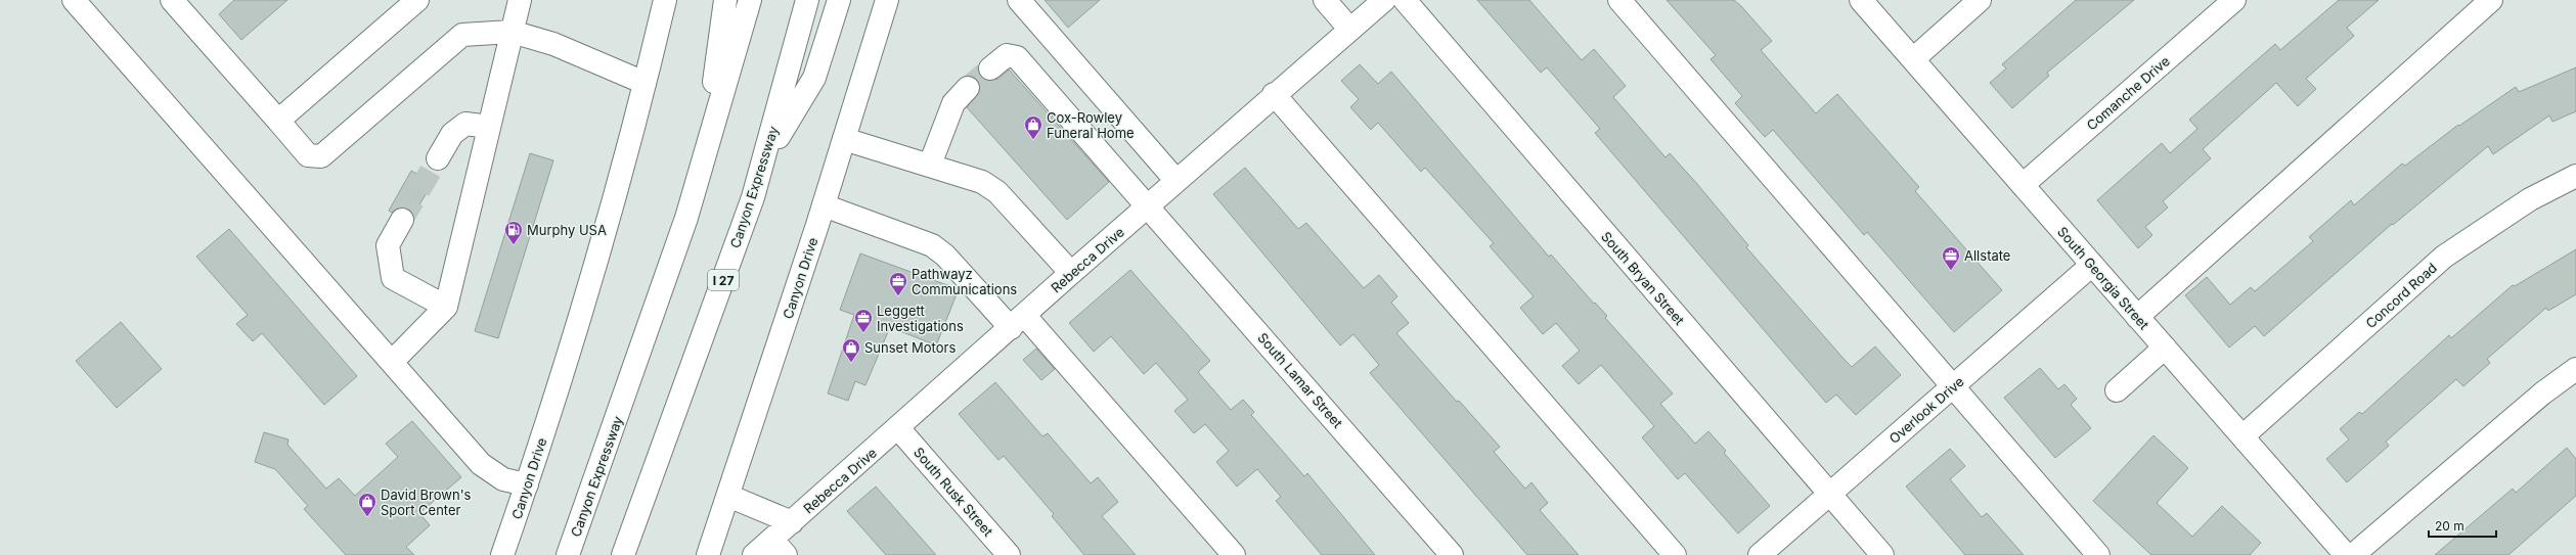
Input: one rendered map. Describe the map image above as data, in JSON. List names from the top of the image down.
{
  "streets": {
    "main road": [
      "Comanche Drive",
      "Canyon Expressway",
      "Rebecca Drive",
      "Canyon Drive",
      "South Bryan Street",
      "South Georgia Street",
      "I 27",
      "Concord Road",
      "South Lamar Street",
      "Overlook Drive",
      "South Rusk Street"
    ]
  },
  "crossings": [
    ["Comanche Drive", "South Georgia Street"],
    ["Rebecca Drive", "Canyon Drive"],
    ["Rebecca Drive", "South Lamar Street"],
    ["Rebecca Drive", "South Rusk Street"],
    ["South Bryan Street", "Overlook Drive"],
    ["South Georgia Street", "Concord Road"],
    ["South Georgia Street", "Overlook Drive"]
  ],
  "places": {
    "shop": ["Cox-Rowley Funeral Home", "Sunset Motors", "David Brown's Sport Center"],
    "fuel station": ["Murphy USA"],
    "office": ["Allstate", "Pathwayz Communications", "Leggett Investigations"]
  },
  "scale_bar": "20 m"
}
